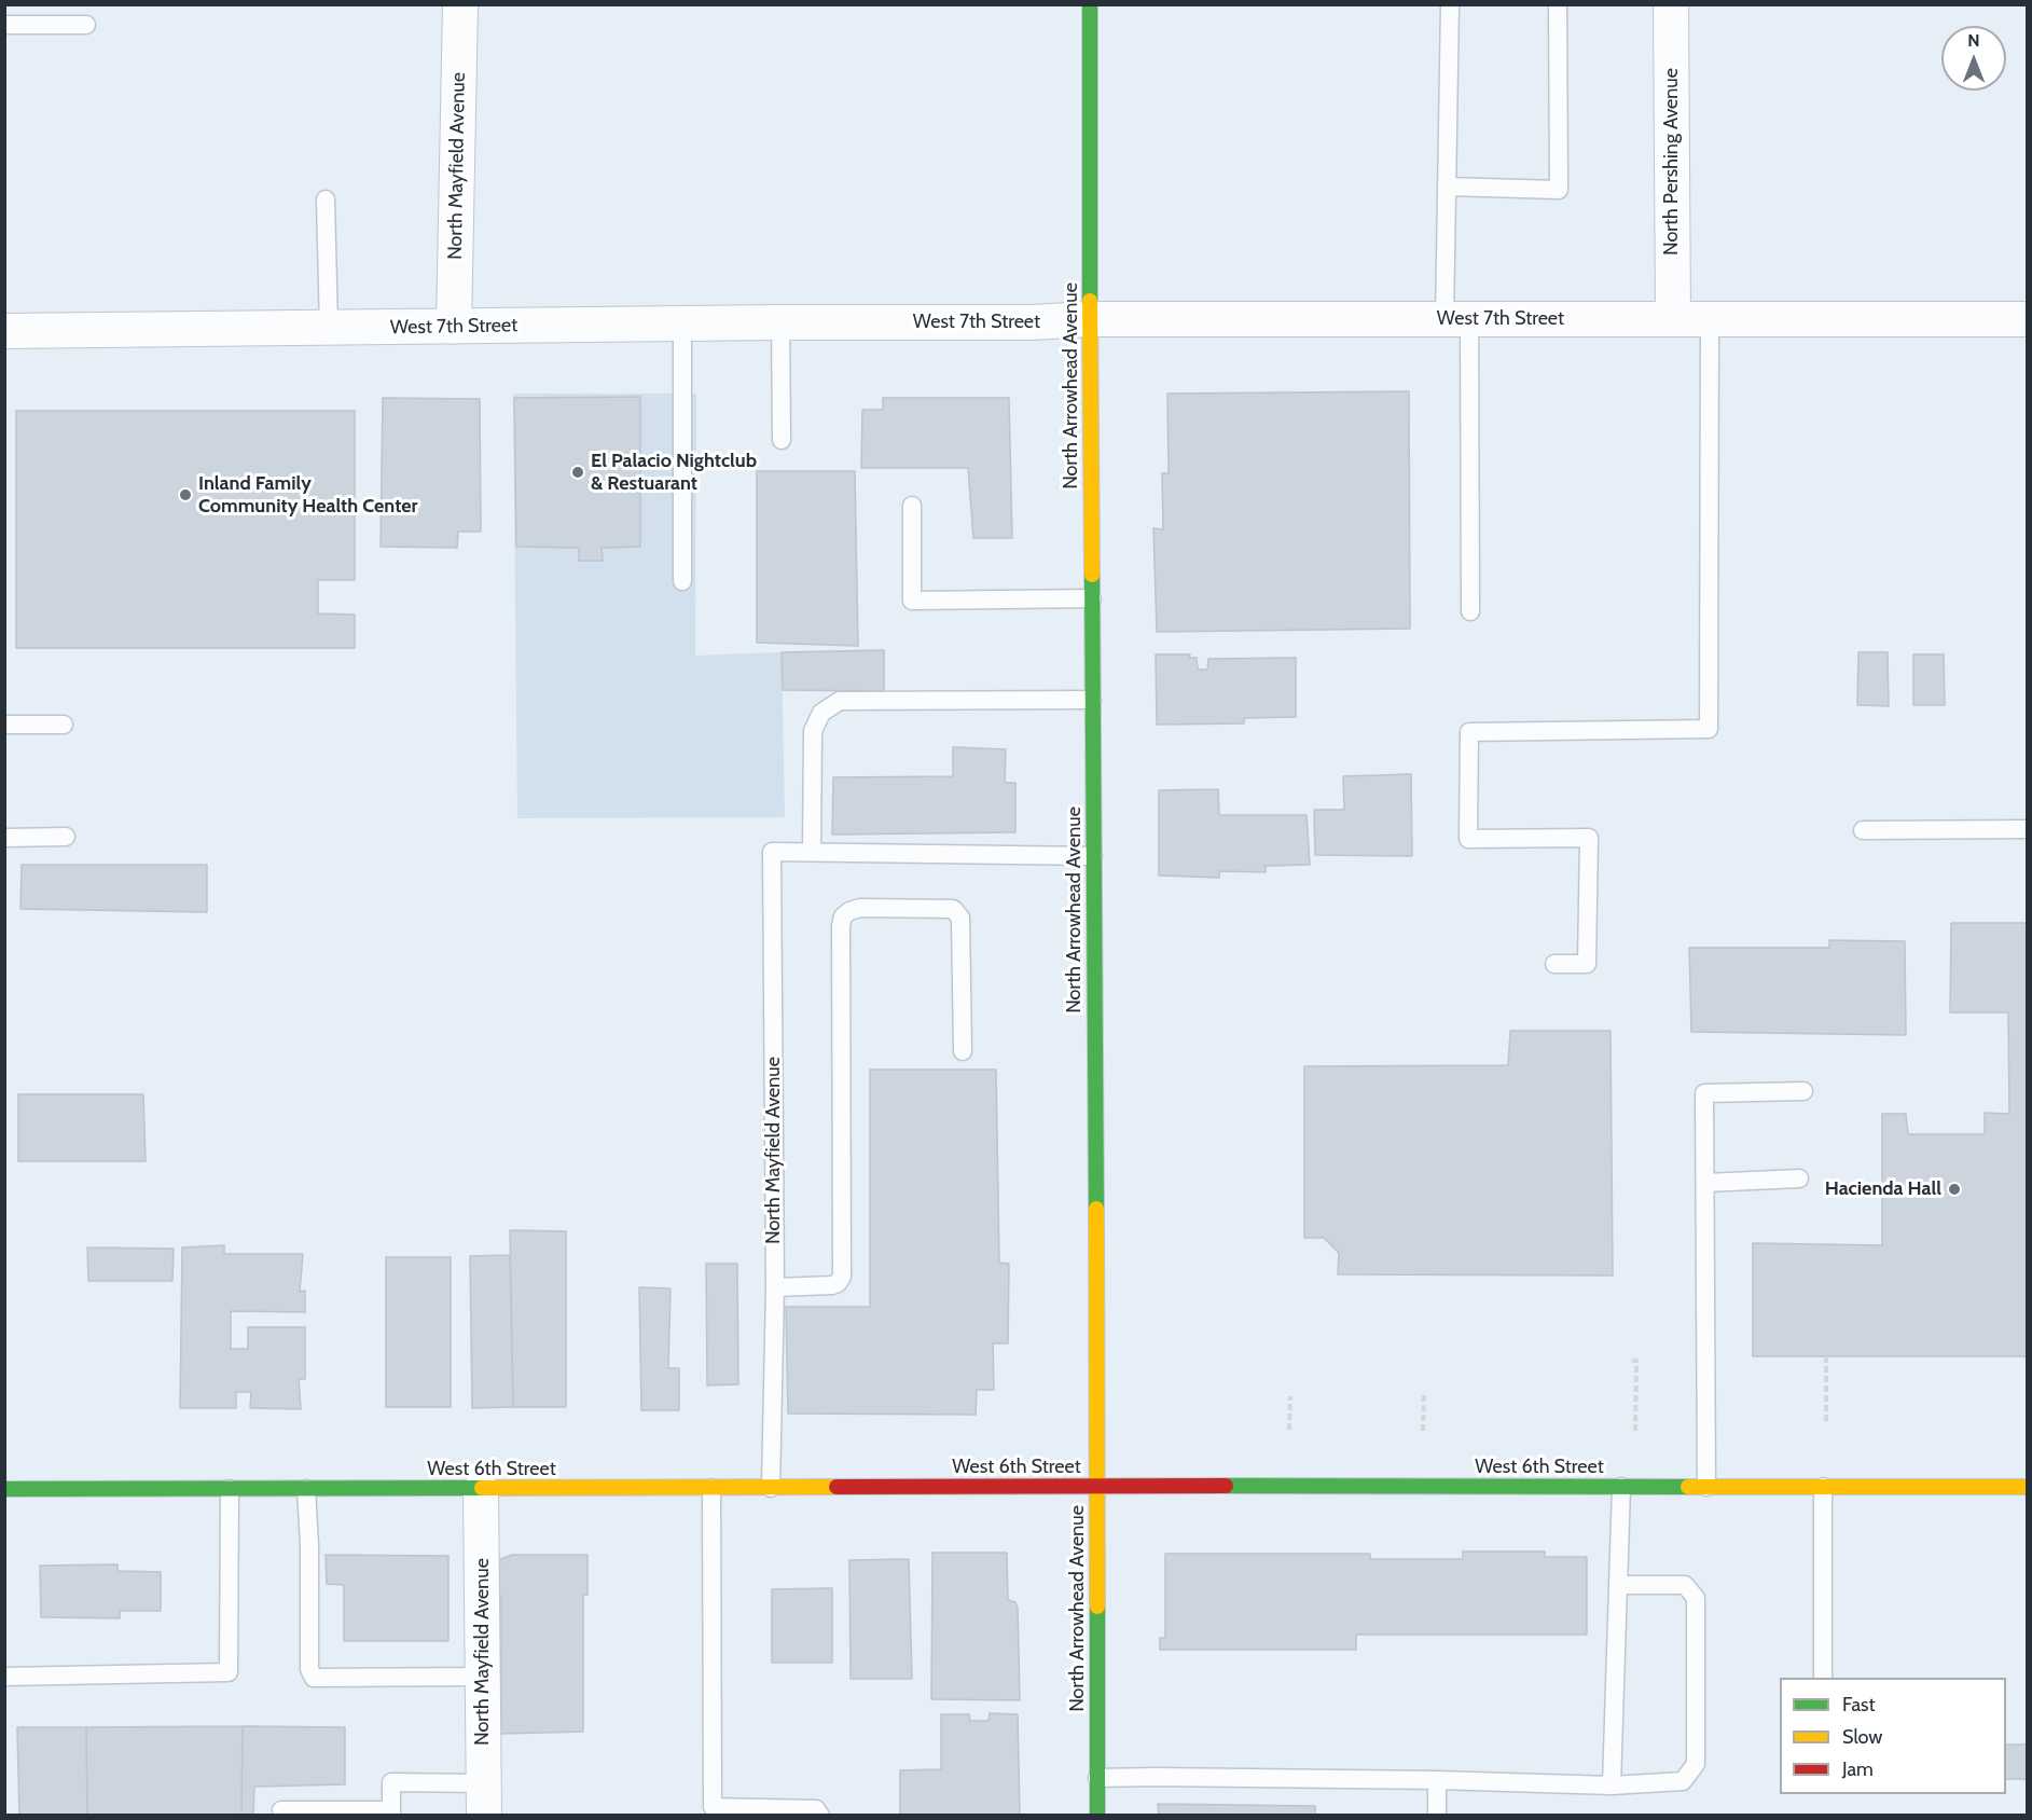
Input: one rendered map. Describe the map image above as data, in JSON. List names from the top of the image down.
{
  "streets": {
    "street": [
      "North Pershing Avenue",
      "North Mayfield Avenue",
      "West 7th Street",
      "North Arrowhead Avenue",
      "West 6th Street"
    ]
  },
  "crossings": [
    ["North Pershing Avenue", "West 7th Street"],
    ["North Mayfield Avenue", "West 7th Street"],
    ["North Mayfield Avenue", "West 6th Street"],
    ["West 7th Street", "North Arrowhead Avenue"],
    ["North Arrowhead Avenue", "West 6th Street"]
  ],
  "places": ["El Palacio Nightclub & Restuarant", "Inland Family Community Health Center", "Hacienda Hall"],
  "legend": ["Fast", "Slow", "Jam"],
  "north": "top"
}
